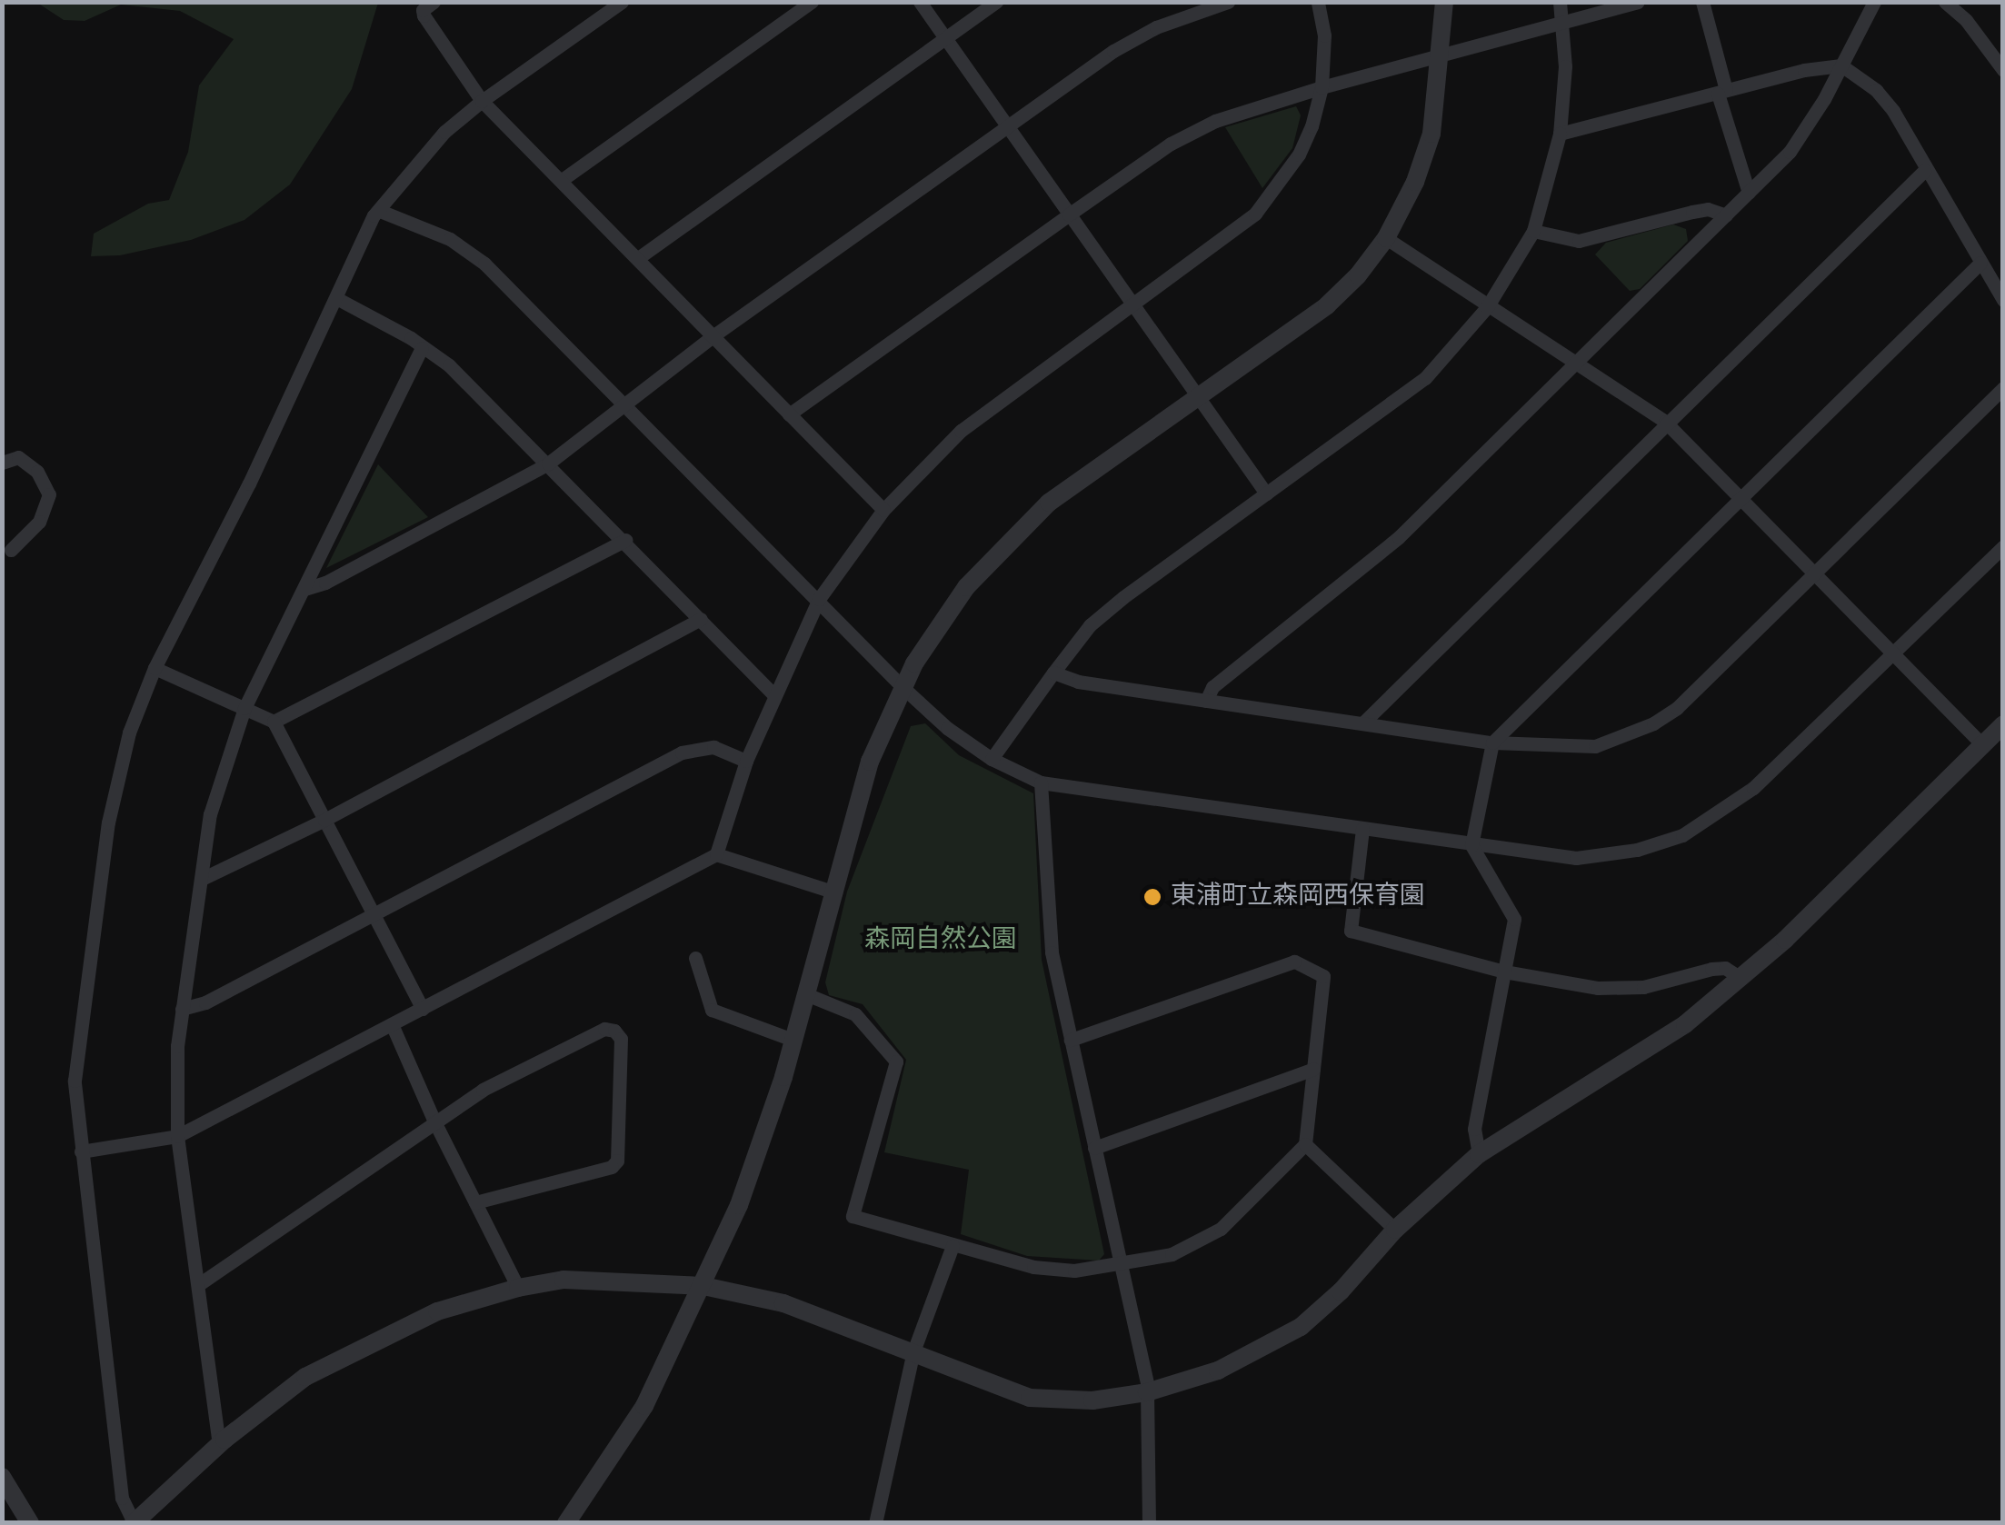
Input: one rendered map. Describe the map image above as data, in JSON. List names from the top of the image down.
{
  "parks": ["森岡自然公園"],
  "places": ["東浦町立森岡西保育園"]
}
